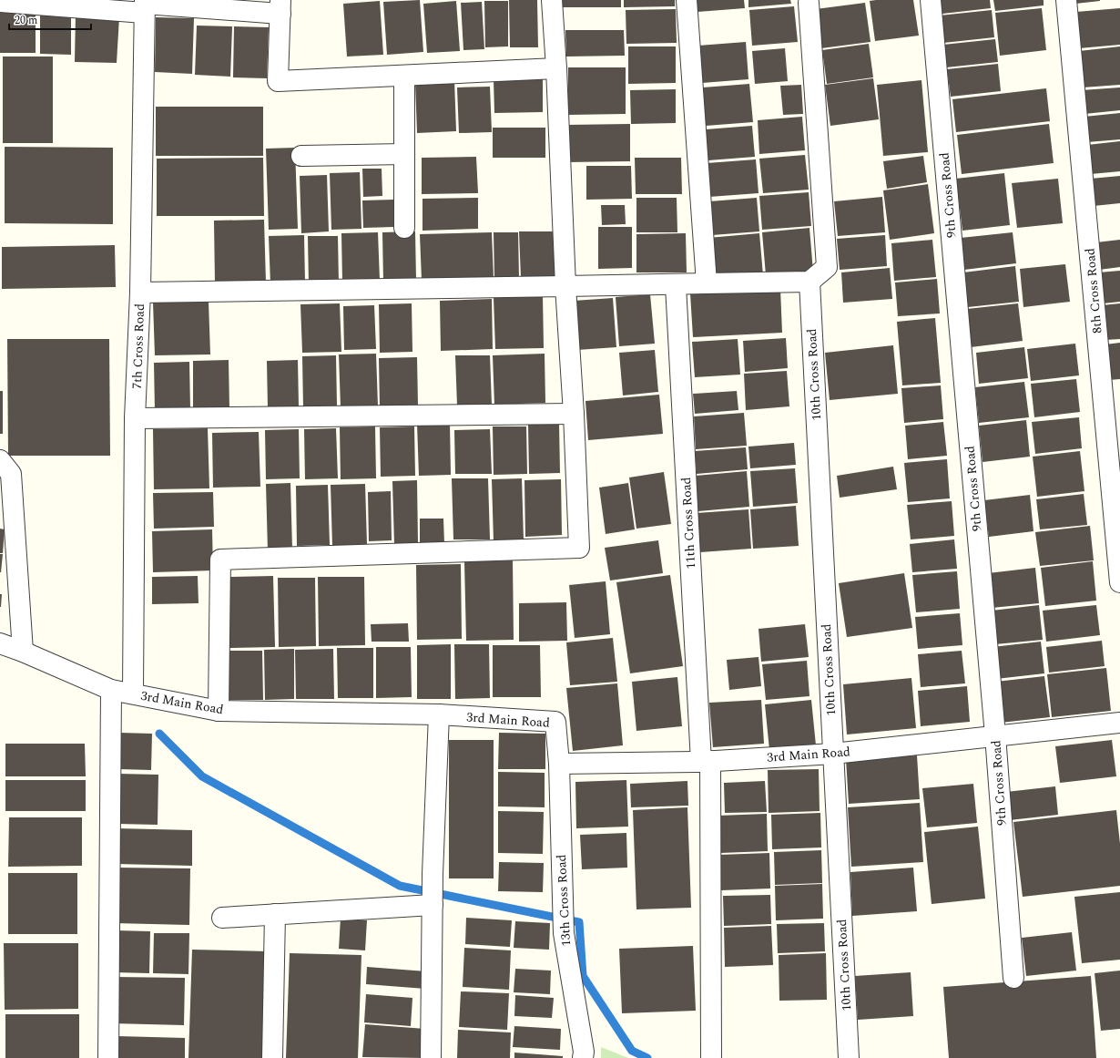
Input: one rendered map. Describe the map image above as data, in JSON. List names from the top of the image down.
{
  "streets": {
    "street": [
      "9th Cross Road",
      "8th Cross Road",
      "7th Cross Road",
      "10th Cross Road",
      "11th Cross Road",
      "3rd Main Road",
      "13th Cross Road"
    ]
  },
  "crossings": [
    ["9th Cross Road", "3rd Main Road"],
    ["7th Cross Road", "3rd Main Road"],
    ["10th Cross Road", "3rd Main Road"],
    ["11th Cross Road", "3rd Main Road"],
    ["3rd Main Road", "13th Cross Road"]
  ],
  "scale_bar": "20 m"
}
